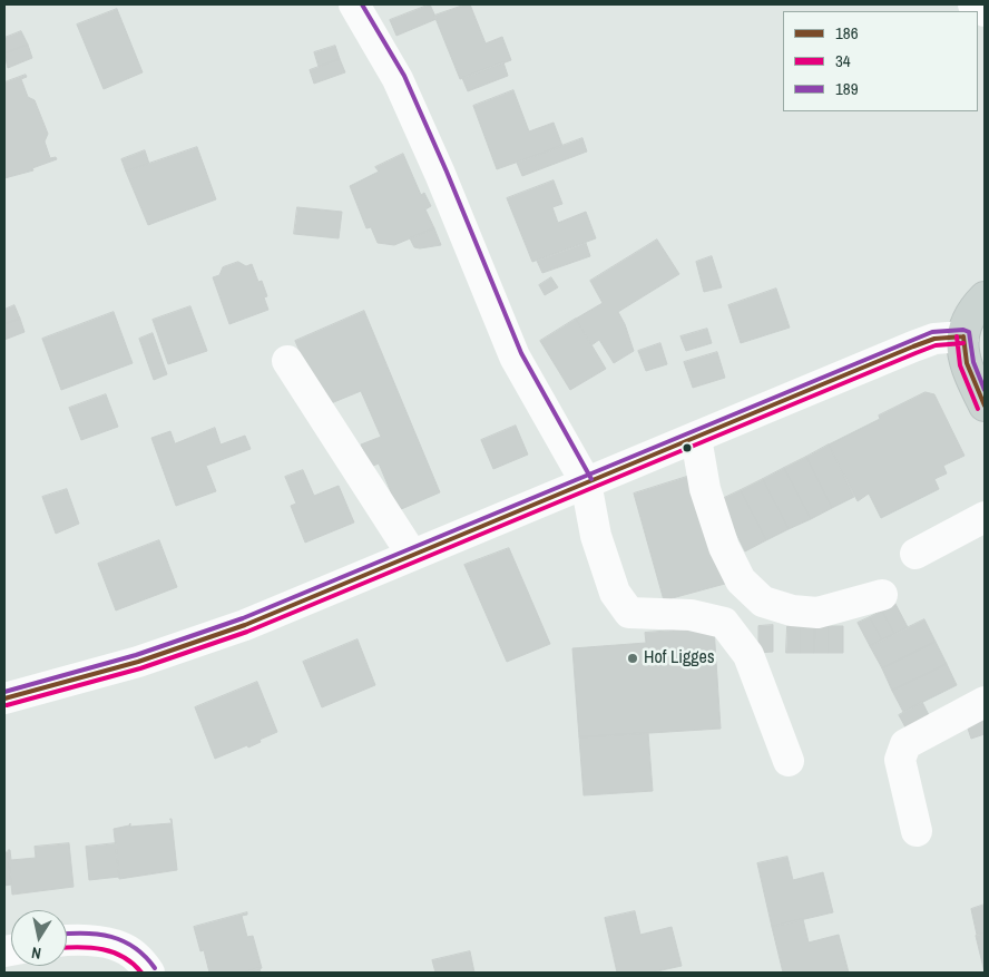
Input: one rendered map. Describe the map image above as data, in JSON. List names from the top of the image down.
{
  "places": ["Hof Ligges"],
  "lines": ["transit line 189", "transit line 186", "transit line 34"],
  "legend": ["186", "34", "189"],
  "north": "bottom"
}
